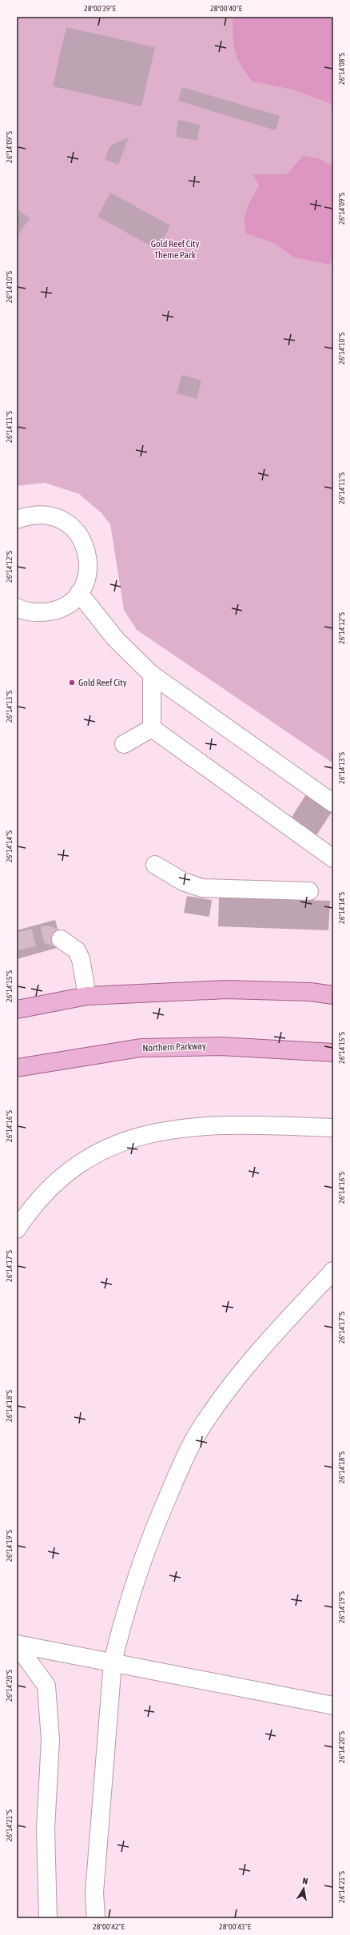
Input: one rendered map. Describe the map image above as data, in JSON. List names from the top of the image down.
{
  "streets": {
    "main road": ["Northern Parkway"]
  },
  "parks": ["Gold Reef City Theme Park"],
  "places": ["Gold Reef City"],
  "north": "top",
  "coordinates": [
    "28°00'39\"E",
    "28°00'40\"E",
    "26°14'08\"S",
    "26°14'09\"S",
    "26°14'10\"S",
    "26°14'11\"S",
    "26°14'12\"S",
    "26°14'13\"S",
    "26°14'14\"S",
    "26°14'15\"S",
    "26°14'16\"S",
    "26°14'17\"S",
    "26°14'18\"S",
    "26°14'19\"S",
    "26°14'20\"S",
    "26°14'21\"S",
    "28°00'42\"E",
    "28°00'43\"E"
  ]
}
